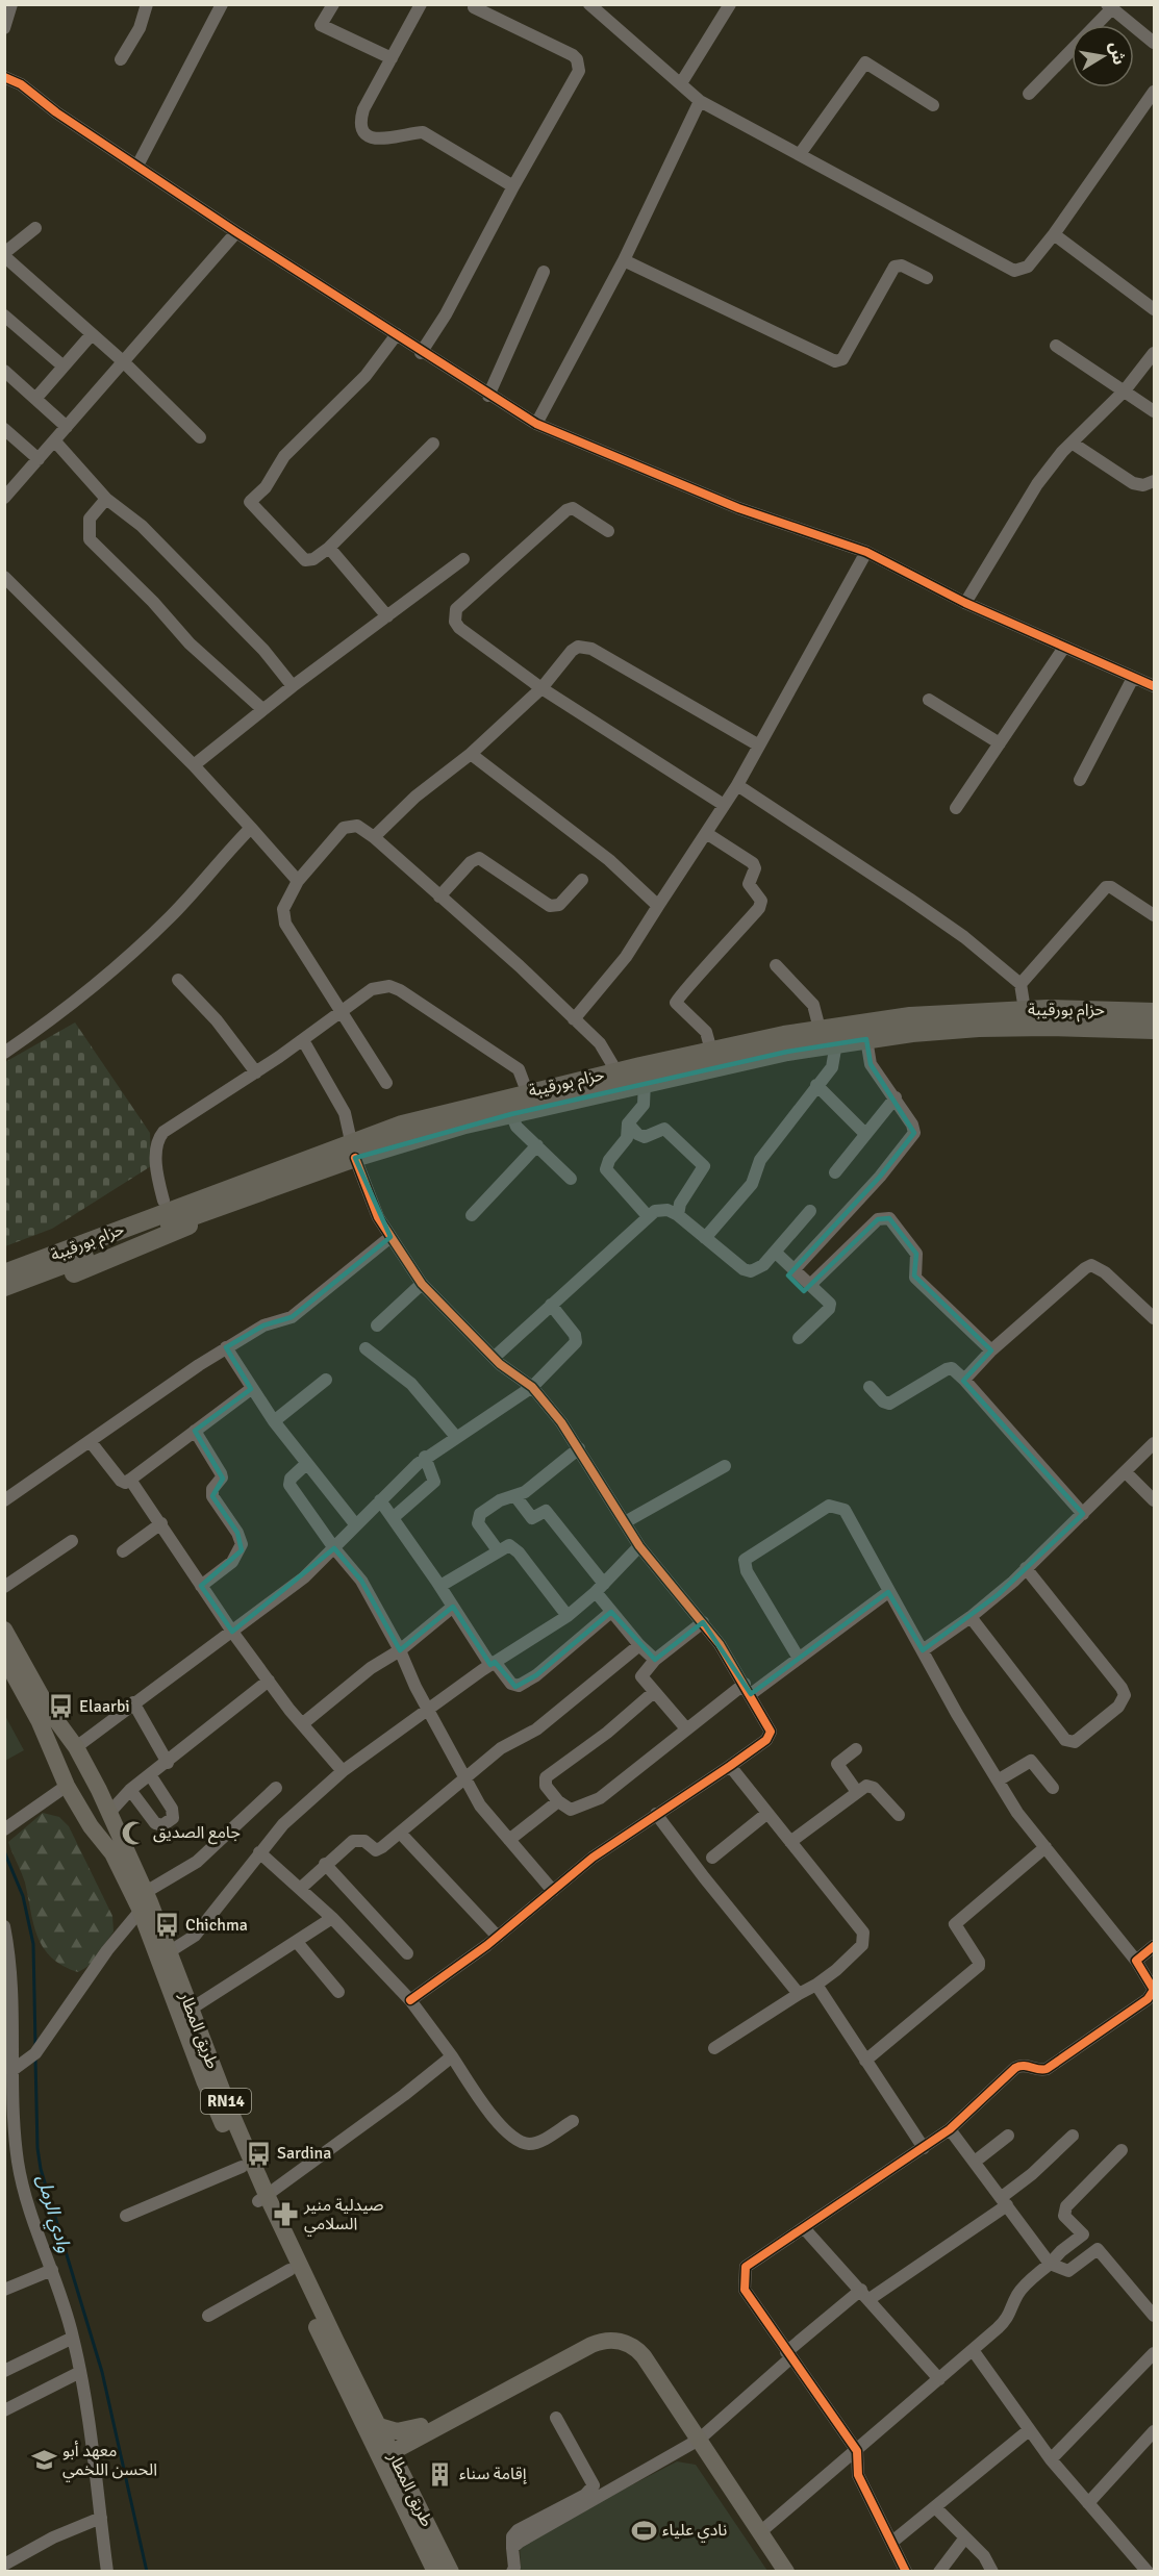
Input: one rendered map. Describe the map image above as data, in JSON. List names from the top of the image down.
{
  "streets": {
    "highway": ["حزام بورقيبة"],
    "main road": ["طريق المطار", "RN14"]
  },
  "water": ["وادي الرمل"],
  "places": {
    "bus stop": ["Elaarbi", "Chichma", "Sardina"],
    "mosque": ["جامع الصديق"],
    "pharmacy": ["صيدلية منير السلامي"],
    "school or university": ["معهد أبو الحسن اللخمي"],
    "building": ["إقامة سناء"],
    "sports": ["نادي علياء"]
  },
  "north": "right"
}
